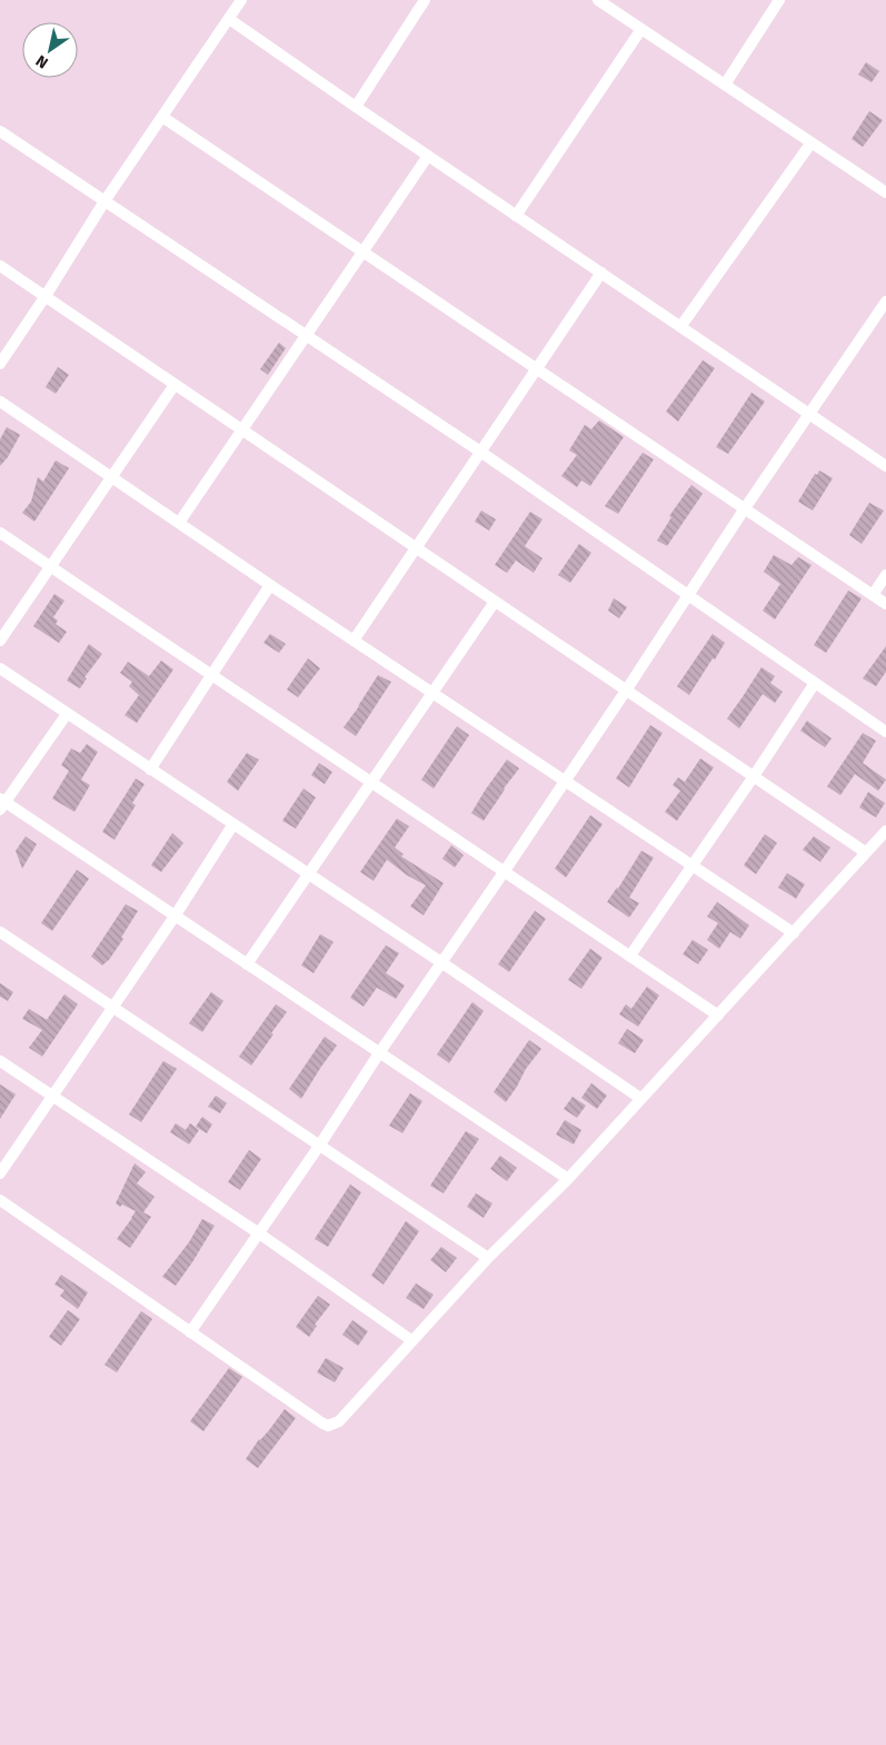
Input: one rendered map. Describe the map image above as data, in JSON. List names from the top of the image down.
{
  "north": "bottom left"
}
